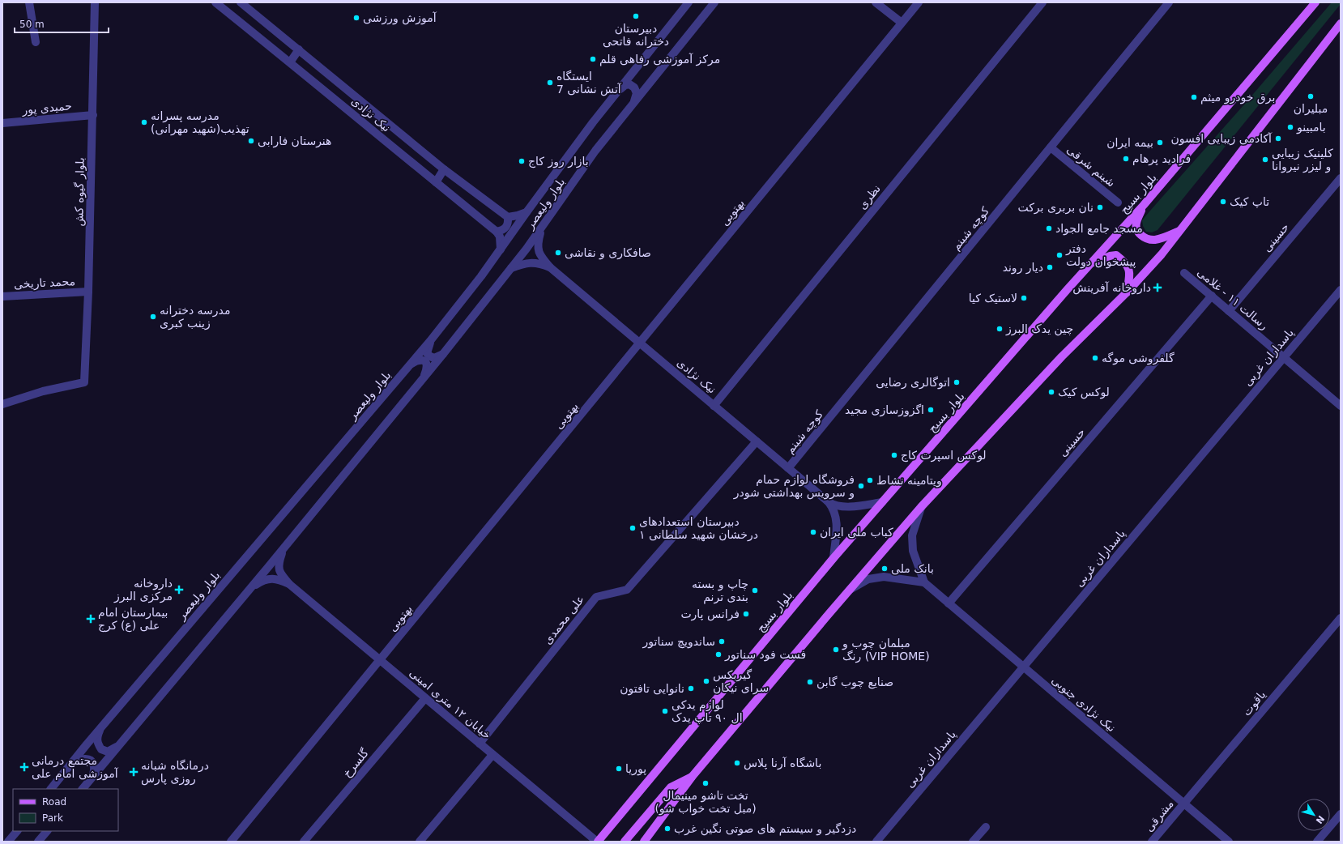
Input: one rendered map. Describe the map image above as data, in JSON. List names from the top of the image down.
{
  "streets": {
    "main road": ["بلوار بسیج"],
    "street": [
      "حمیدی پور",
      "نیک نژادی",
      "شبنم شرقی",
      "بلوار گیوه کش",
      "نظری",
      "بلوار ولیعصر",
      "بهتویی",
      "کوچه شبنم",
      "حسینی",
      "محمد تاریخی",
      "رسالت ۱۱ - غلامی",
      "پاسداران غربی",
      "علی محمدی",
      "یاقوت",
      "خیابان ۱۲ متری امینی",
      "نیک نژادی جنوبی",
      "گلسرخ",
      "مشرقی"
    ]
  },
  "crossings": [
    ["حمیدی پور", "بلوار گیوه کش"],
    ["نیک نژادی", "نظری"],
    ["نیک نژادی", "بهتویی"],
    ["نیک نژادی", "کوچه شبنم"],
    ["نیک نژادی", "علی محمدی"],
    ["شبنم شرقی", "کوچه شبنم"],
    ["بلوار گیوه کش", "محمد تاریخی"],
    ["بلوار بسیج", "خیابان ۱۲ متری امینی"],
    ["بهتویی", "خیابان ۱۲ متری امینی"],
    ["حسینی", "رسالت ۱۱ - غلامی"],
    ["حسینی", "نیک نژادی جنوبی"],
    ["رسالت ۱۱ - غلامی", "پاسداران غربی"],
    ["پاسداران غربی", "نیک نژادی جنوبی"],
    ["علی محمدی", "خیابان ۱۲ متری امینی"],
    ["یاقوت", "نیک نژادی جنوبی"],
    ["یاقوت", "مشرقی"],
    ["خیابان ۱۲ متری امینی", "گلسرخ"],
    ["نیک نژادی جنوبی", "مشرقی"]
  ],
  "places": {
    "other": [
      "دبیرستان دخترانه فاتحی",
      "آموزش ورزشی",
      "مرکز آموزشی رفاهی قلم",
      "ایستگاه آتش نشانی 7",
      "مبلیران",
      "برق خودرو میثم",
      "مدرسه پسرانه تهذیب(شهید مهرانی)",
      "بامبینو",
      "آکادمی زیبایی افسون",
      "هنرستان فارابی",
      "بیمه ایران",
      "فرادید پرهام",
      "کلینیک زیبایی و لیزر نیروانا",
      "بازار روز کاج",
      "تاپ کیک",
      "نان بربری برکت",
      "مسجد جامع الجواد",
      "صافکاری و نقاشی",
      "دفتر پیشخوان دولت",
      "دیار روند",
      "لاستیک کیا",
      "مدرسه دخترانه زینب کبری",
      "چین یدک البرز",
      "گلفروشی موگه",
      "اتوگالری رضایی",
      "لوکس کیک",
      "اگزوزسازی مجید",
      "لوکس اسپرت کاج",
      "ویتامینه نشاط",
      "فروشگاه لوازم حمام و سرویس بهداشتی شودر",
      "دبیرستان استعدادهای درخشان شهید سلطانی ۱",
      "کباب ملی ایران",
      "بانک ملی",
      "چاپ و بسته بندی ترنم",
      "فرانس پارت",
      "ساندویچ سناتور",
      "مبلمان چوب و رنگ (VIP HOME)",
      "فست فود سناتور",
      "گیربکس سرای نیکان",
      "صنایع چوب گابن",
      "نانوایی تافتون",
      "لوازم یدکی ال ۹۰ تاپ یدک",
      "باشگاه آرنا پلاس",
      "پوریا",
      "تخت تاشو مینیمال (مبل تخت خواب شو)",
      "دزدگیر و سیستم های صوتی نگین غرب"
    ],
    "health": [
      "داروخانه آفرینش",
      "داروخانه مرکزی البرز",
      "بیمارستان امام علی (ع) کرج",
      "مجتمع درمانی آموزشی امام علی",
      "درمانگاه شبانه روزی پارس"
    ]
  },
  "legend": ["Road", "Park"],
  "scale_bar": "50 m",
  "north": "bottom right"
}
